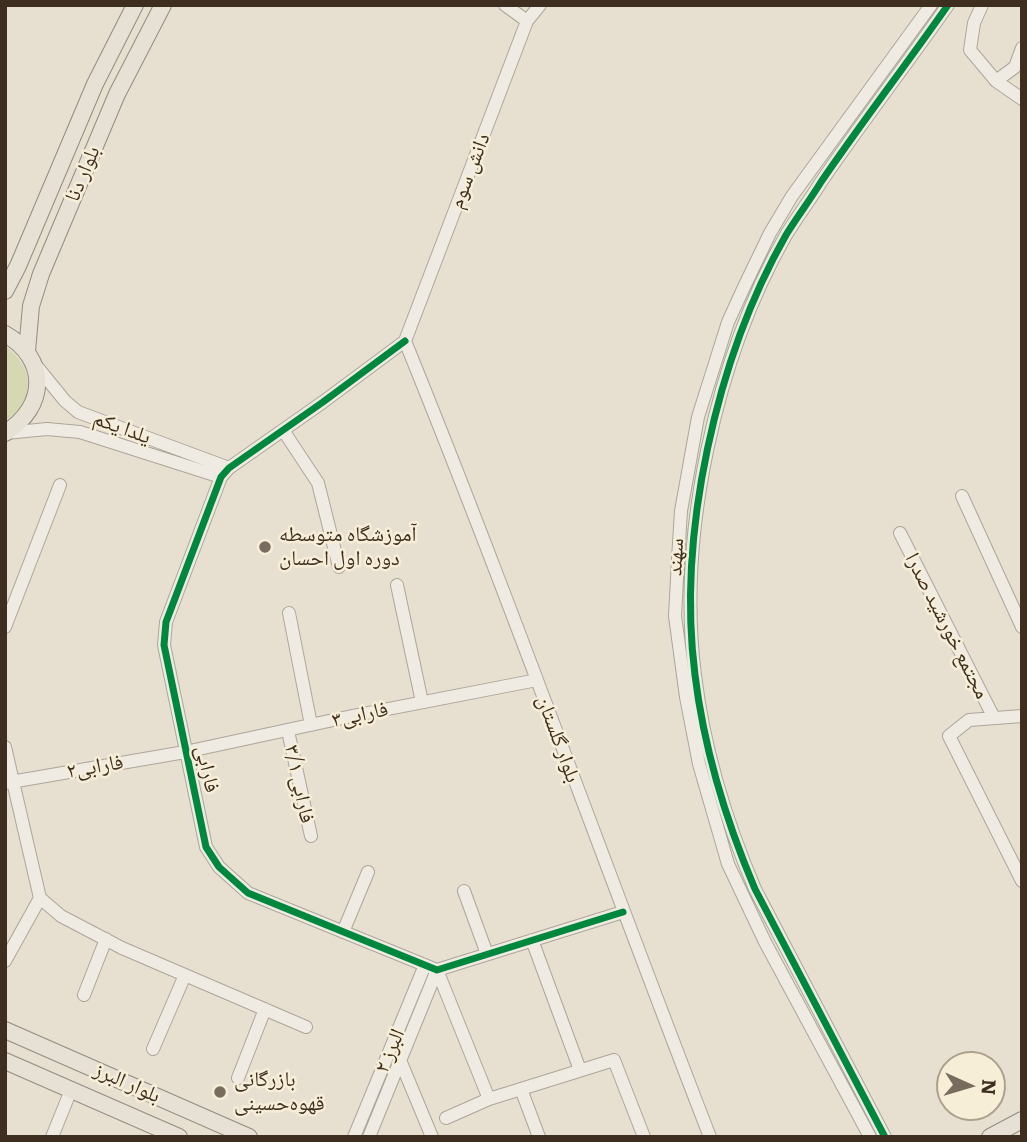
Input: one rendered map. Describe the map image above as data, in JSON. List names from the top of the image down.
{
  "streets": {
    "main road": ["بلوار دنا", "بلوار البرز"],
    "street": [
      "دانش سوم",
      "یلدا یکم",
      "سهند",
      "مجتمع خورشید صدرا",
      "فارابی۳",
      "بلوار گلستان",
      "فارابی۲",
      "فارابی",
      "فارابی ۳/۱",
      "البرز ۲"
    ]
  },
  "crossings": [
    ["دانش سوم", "بلوار گلستان"],
    ["بلوار دنا", "یلدا یکم"],
    ["یلدا یکم", "فارابی"],
    ["فارابی۳", "بلوار گلستان"],
    ["فارابی۳", "فارابی۲"],
    ["فارابی۳", "فارابی"],
    ["فارابی۳", "فارابی ۳/۱"],
    ["فارابی۲", "فارابی"],
    ["فارابی", "البرز ۲"]
  ],
  "places": ["آموزشگاه متوسطه دوره اول احسان", "بازرگانی قهوه‌حسینی"],
  "north": "right"
}
